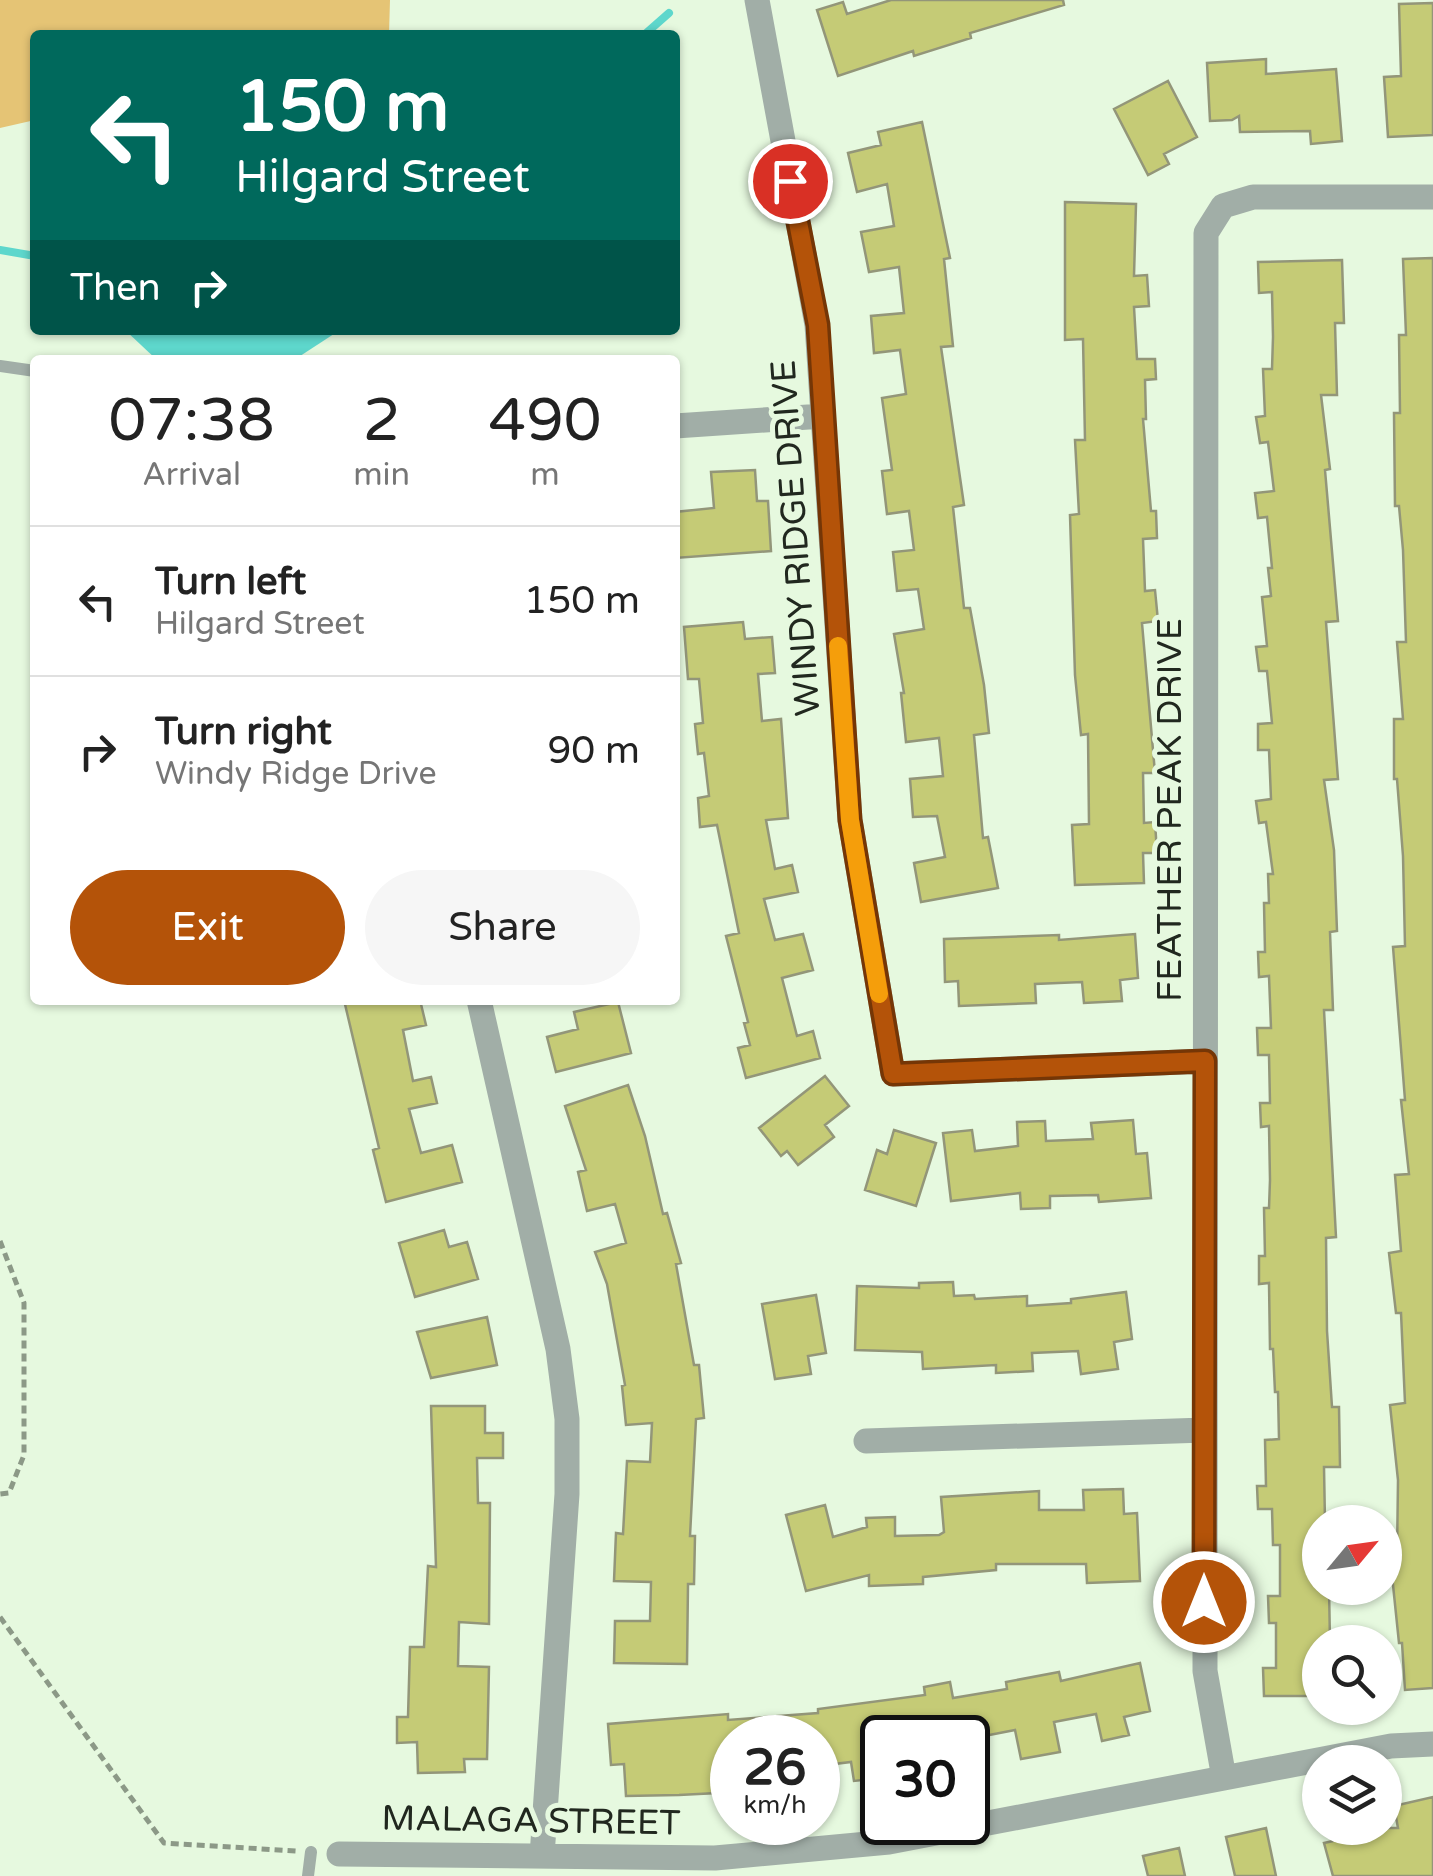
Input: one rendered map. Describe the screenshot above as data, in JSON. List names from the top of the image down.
{
  "streets": {
    "street": ["WINDY RIDGE DRIVE", "FEATHER PEAK DRIVE", "MALAGA STREET"]
  },
  "crossings": [
    ["WINDY RIDGE DRIVE", "FEATHER PEAK DRIVE"],
    ["FEATHER PEAK DRIVE", "MALAGA STREET"]
  ],
  "north": "top right",
  "page": {
    "turn": ["150 m", "Hilgard Street"],
    "then": "Then",
    "eta": [
      "07:38",
      "Arrival",
      "2",
      "min",
      "490",
      "m"
    ],
    "list": [
      {
        "name": "Turn left",
        "note": "Hilgard Street",
        "value": "150 m"
      },
      {
        "name": "Turn right",
        "note": "Windy Ridge Drive",
        "value": "90 m"
      }
    ],
    "buttons": ["Exit", "Share"],
    "speed": "26 km/h",
    "limit": "30"
  }
}
